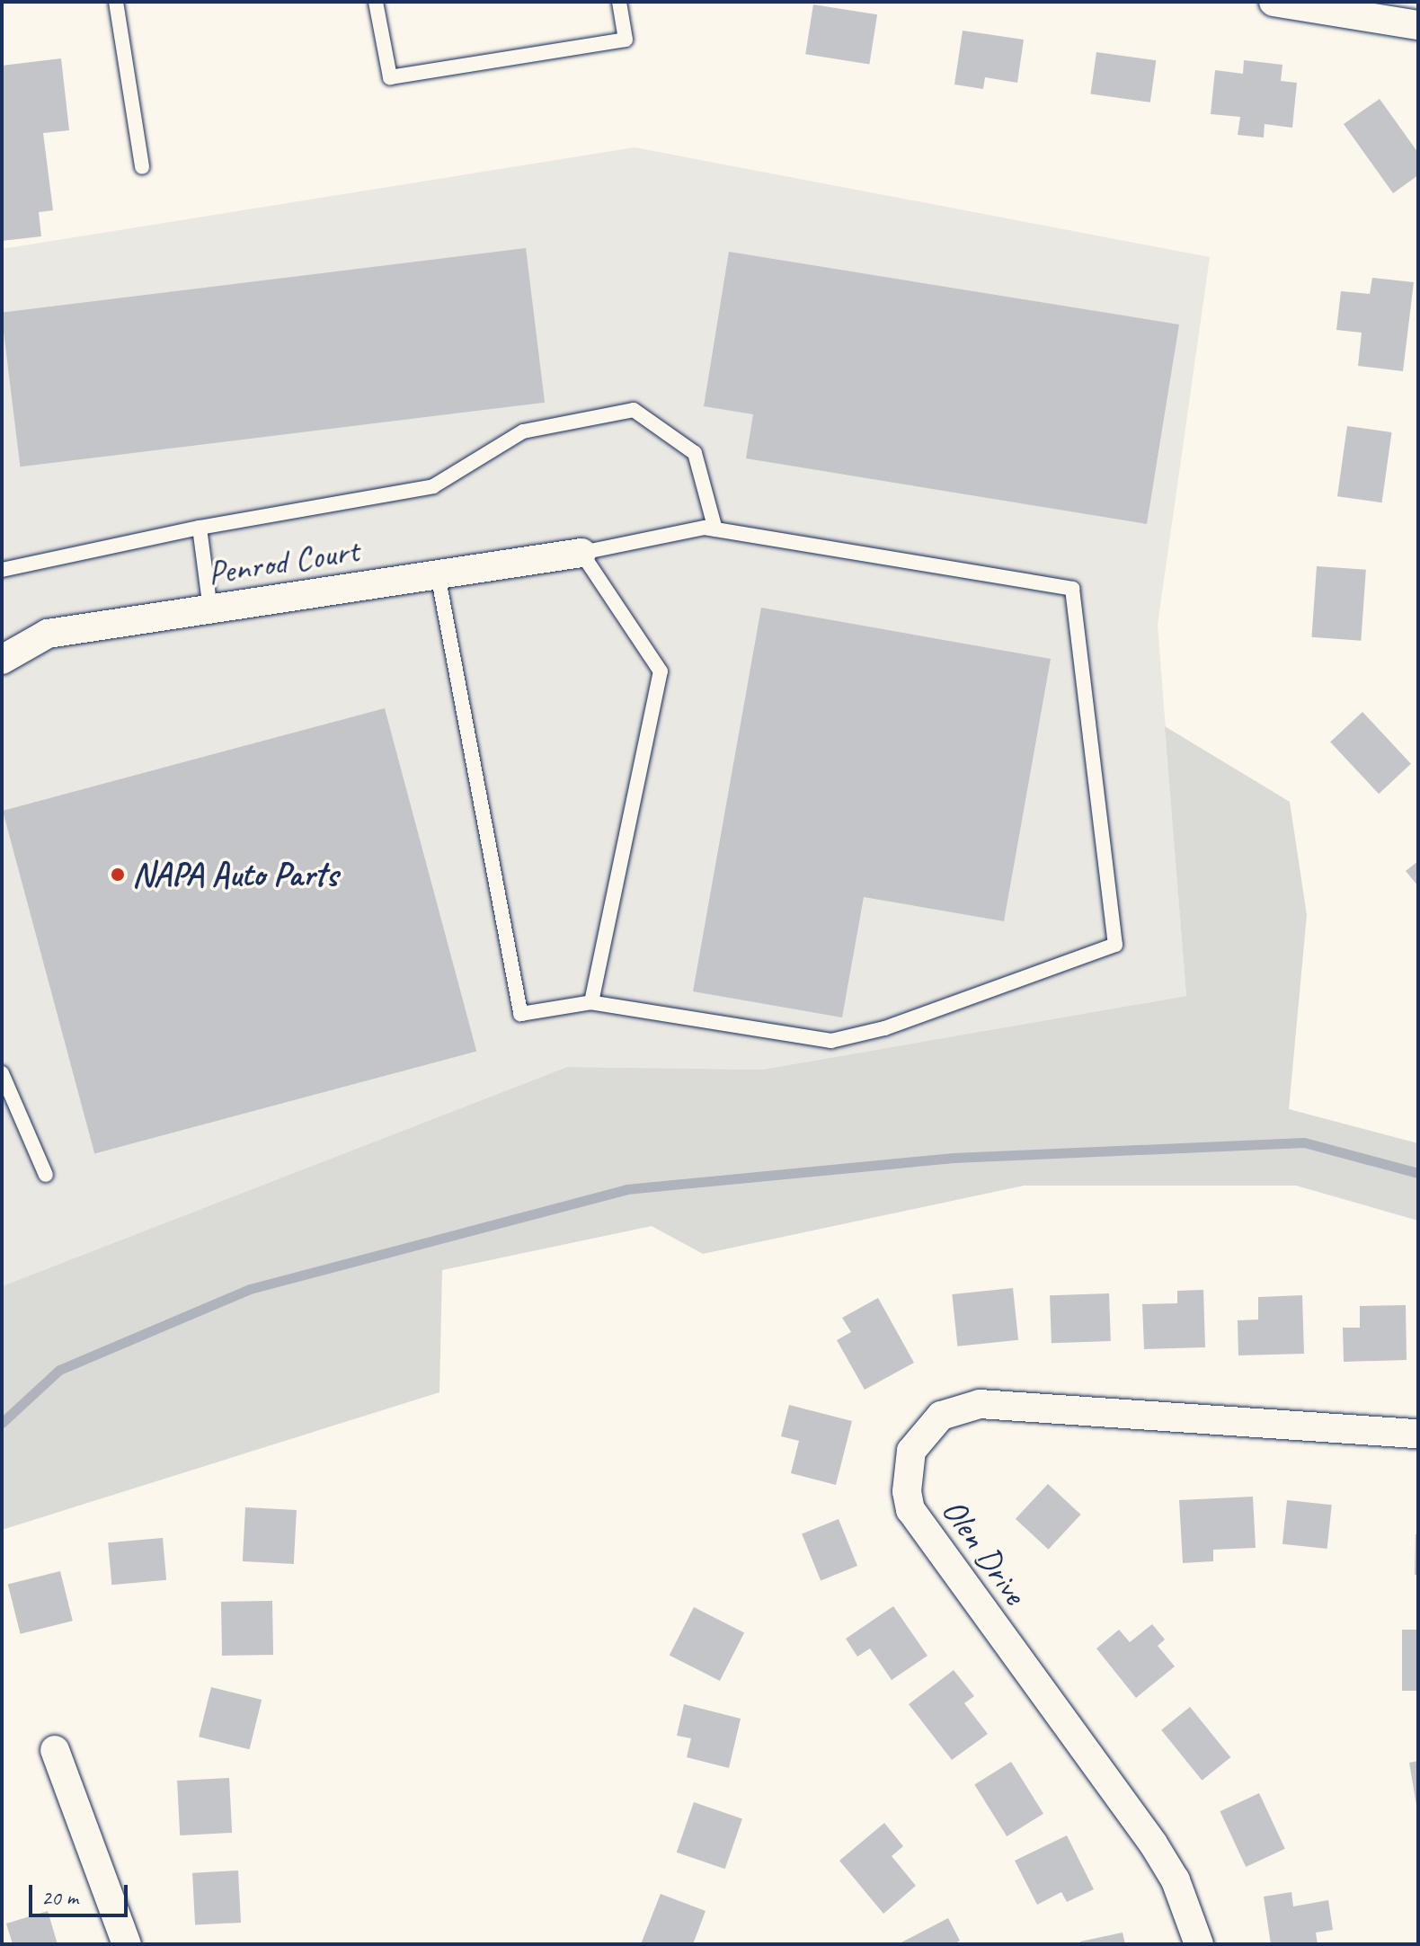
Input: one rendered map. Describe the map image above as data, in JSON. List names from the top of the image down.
{
  "streets": {
    "street": ["Penrod Court", "Olen Drive"]
  },
  "places": ["NAPA Auto Parts"],
  "scale_bar": "20 m"
}
